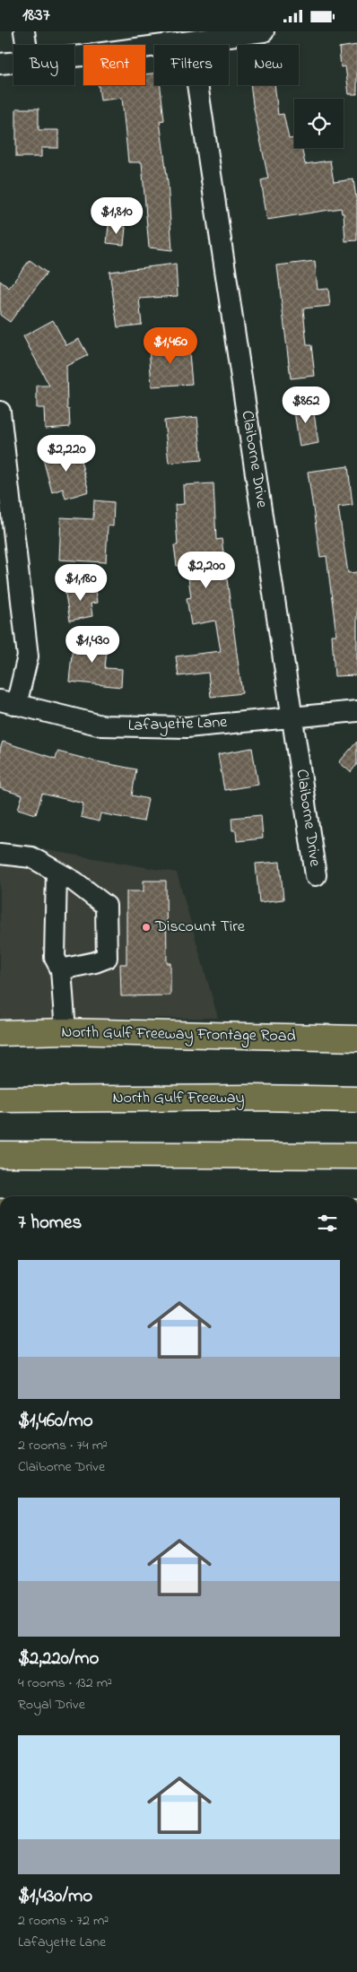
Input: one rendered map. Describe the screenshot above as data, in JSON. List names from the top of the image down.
{
  "streets": {
    "main road": ["North Gulf Freeway Frontage Road", "North Gulf Freeway"],
    "street": ["Claiborne Drive", "Lafayette Lane"]
  },
  "crossings": [
    ["Claiborne Drive", "Lafayette Lane"]
  ],
  "places": ["Discount Tire"],
  "page": {
    "status": "18:37",
    "chip": [
      "Buy",
      "Rent",
      "Filters",
      "New"
    ],
    "price": [
      "$1,810",
      "$1,460",
      "$862",
      "$2,220",
      "$2,200",
      "$1,180",
      "$1,430"
    ],
    "heading": "7 homes",
    "list": [
      {
        "name": "$1,460/mo",
        "note": "2 rooms · 74 m² · Claiborne Drive"
      },
      {
        "name": "$2,220/mo",
        "note": "4 rooms · 132 m² · Royal Drive"
      },
      {
        "name": "$1,430/mo",
        "note": "2 rooms · 72 m² · Lafayette Lane"
      }
    ]
  }
}
